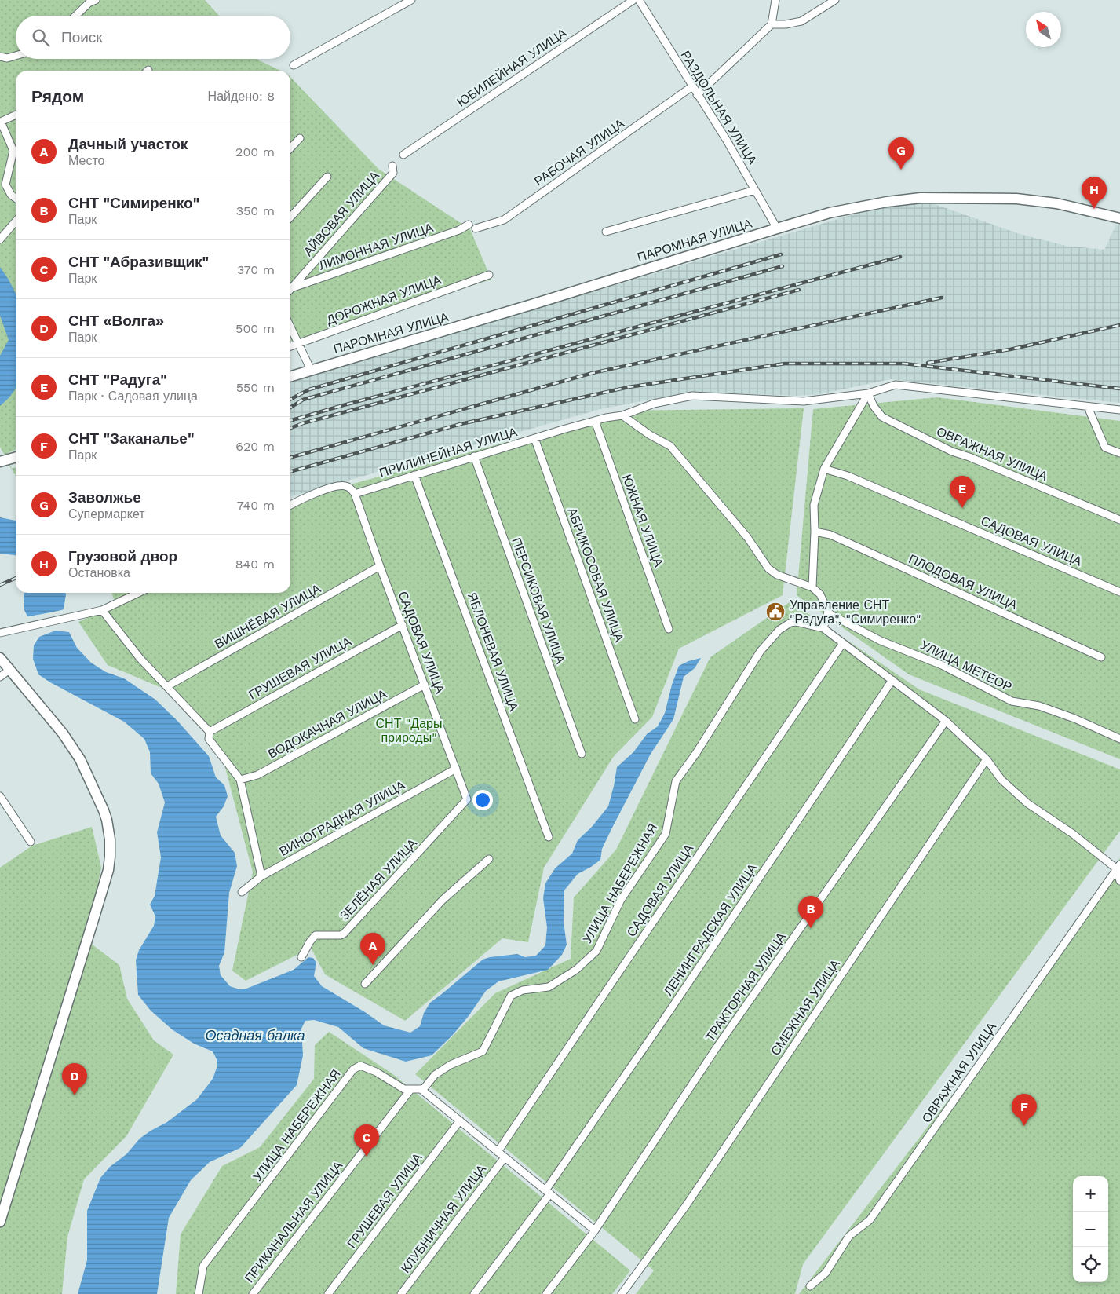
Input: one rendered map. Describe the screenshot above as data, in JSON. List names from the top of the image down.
{
  "streets": {
    "street": [
      "ЮБИЛЕЙНАЯ УЛИЦА",
      "РАЗДОЛЬНАЯ УЛИЦА",
      "РАБОЧАЯ УЛИЦА",
      "АЙВОВАЯ УЛИЦА",
      "ПАРОМНАЯ УЛИЦА",
      "ЛИМОННАЯ УЛИЦА",
      "ДОРОЖНАЯ УЛИЦА",
      "ПРИЛИНЕЙНАЯ УЛИЦА",
      "ОВРАЖНАЯ УЛИЦА",
      "ЮЖНАЯ УЛИЦА",
      "САДОВАЯ УЛИЦА",
      "АБРИКОСОВАЯ УЛИЦА",
      "ПЛОДОВАЯ УЛИЦА",
      "ПЕРСИКОВАЯ УЛИЦА",
      "ВИШНЁВАЯ УЛИЦА",
      "ЯБЛОНЕВАЯ УЛИЦА",
      "УЛИЦА МЕТЕОР",
      "ГРУШЕВАЯ УЛИЦА",
      "ВОДОКАЧНАЯ УЛИЦА",
      "ВИНОГРАДНАЯ УЛИЦА",
      "ЗЕЛЁНАЯ УЛИЦА",
      "УЛИЦА НАБЕРЕЖНАЯ",
      "ЛЕНИНГРАДСКАЯ УЛИЦА",
      "ТРАКТОРНАЯ УЛИЦА",
      "СМЕЖНАЯ УЛИЦА",
      "КЛУБНИЧНАЯ УЛИЦА",
      "ПРИКАНАЛЬНАЯ УЛИЦА"
    ]
  },
  "crossings": [
    ["РАЗДОЛЬНАЯ УЛИЦА", "РАБОЧАЯ УЛИЦА"],
    ["РАЗДОЛЬНАЯ УЛИЦА", "ПАРОМНАЯ УЛИЦА"],
    ["ПРИЛИНЕЙНАЯ УЛИЦА", "ОВРАЖНАЯ УЛИЦА"],
    ["ПРИЛИНЕЙНАЯ УЛИЦА", "ЮЖНАЯ УЛИЦА"],
    ["ПРИЛИНЕЙНАЯ УЛИЦА", "САДОВАЯ УЛИЦА"],
    ["ПРИЛИНЕЙНАЯ УЛИЦА", "АБРИКОСОВАЯ УЛИЦА"],
    ["ПРИЛИНЕЙНАЯ УЛИЦА", "ПЕРСИКОВАЯ УЛИЦА"],
    ["ПРИЛИНЕЙНАЯ УЛИЦА", "ЯБЛОНЕВАЯ УЛИЦА"],
    ["САДОВАЯ УЛИЦА", "ВИШНЁВАЯ УЛИЦА"],
    ["САДОВАЯ УЛИЦА", "ГРУШЕВАЯ УЛИЦА"],
    ["САДОВАЯ УЛИЦА", "ВОДОКАЧНАЯ УЛИЦА"],
    ["САДОВАЯ УЛИЦА", "ВИНОГРАДНАЯ УЛИЦА"],
    ["САДОВАЯ УЛИЦА", "ЗЕЛЁНАЯ УЛИЦА"],
    ["УЛИЦА НАБЕРЕЖНАЯ", "ПРИКАНАЛЬНАЯ УЛИЦА"]
  ],
  "water": ["Осадная балка"],
  "parks": ["СНТ \"Дары природы\""],
  "places": {
    "public building": ["Управление СНТ \"Радуга\", \"Симиренко\""]
  },
  "north": "top left",
  "page": {
    "search": "Поиск",
    "heading": ["Рядом", "Найдено: 8"],
    "list": [
      {
        "mark": "A",
        "name": "Дачный участок",
        "note": "Место",
        "value": "200 m"
      },
      {
        "mark": "B",
        "name": "СНТ \"Симиренко\"",
        "note": "Парк",
        "value": "350 m"
      },
      {
        "mark": "C",
        "name": "СНТ \"Абразивщик\"",
        "note": "Парк",
        "value": "370 m"
      },
      {
        "mark": "D",
        "name": "СНТ «Волга»",
        "note": "Парк",
        "value": "500 m"
      },
      {
        "mark": "E",
        "name": "СНТ \"Радуга\"",
        "note": "Парк · Садовая улица",
        "value": "550 m"
      },
      {
        "mark": "F",
        "name": "СНТ \"Заканалье\"",
        "note": "Парк",
        "value": "620 m"
      },
      {
        "mark": "G",
        "name": "Заволжье",
        "note": "Супермаркет",
        "value": "740 m"
      },
      {
        "mark": "H",
        "name": "Грузовой двор",
        "note": "Остановка",
        "value": "840 m"
      }
    ],
    "pins": [
      "G",
      "H",
      "E",
      "B",
      "A",
      "D",
      "F",
      "C"
    ],
    "map_buttons": ["+", "−"]
  }
}
